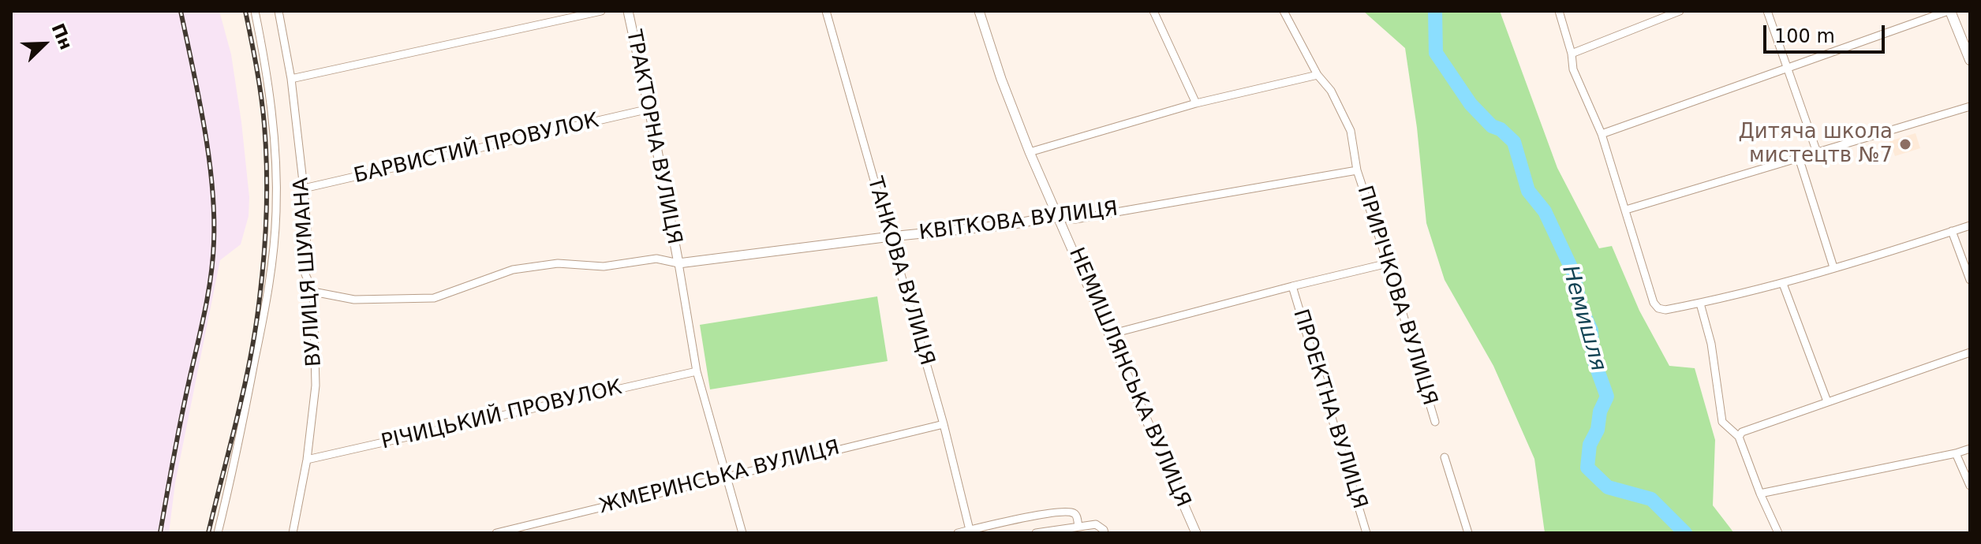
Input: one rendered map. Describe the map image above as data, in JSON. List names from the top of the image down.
{
  "streets": {
    "street": [
      "ТРАКТОРНА ВУЛИЦЯ",
      "БАРВИСТИЙ ПРОВУЛОК",
      "КВІТКОВА ВУЛИЦЯ",
      "ТАНКОВА ВУЛИЦЯ",
      "ВУЛИЦЯ ШУМАНА",
      "ПРИРІЧКОВА ВУЛИЦЯ",
      "НЕМИШЛЯНСЬКА ВУЛИЦЯ",
      "ПРОЕКТНА ВУЛИЦЯ",
      "РІЧИЦЬКИЙ ПРОВУЛОК",
      "ЖМЕРИНСЬКА ВУЛИЦЯ"
    ]
  },
  "crossings": [
    ["ТРАКТОРНА ВУЛИЦЯ", "БАРВИСТИЙ ПРОВУЛОК"],
    ["ТРАКТОРНА ВУЛИЦЯ", "КВІТКОВА ВУЛИЦЯ"],
    ["БАРВИСТИЙ ПРОВУЛОК", "ВУЛИЦЯ ШУМАНА"],
    ["КВІТКОВА ВУЛИЦЯ", "ТАНКОВА ВУЛИЦЯ"],
    ["КВІТКОВА ВУЛИЦЯ", "ПРИРІЧКОВА ВУЛИЦЯ"],
    ["КВІТКОВА ВУЛИЦЯ", "НЕМИШЛЯНСЬКА ВУЛИЦЯ"],
    ["ТАНКОВА ВУЛИЦЯ", "ЖМЕРИНСЬКА ВУЛИЦЯ"],
    ["ВУЛИЦЯ ШУМАНА", "РІЧИЦЬКИЙ ПРОВУЛОК"]
  ],
  "water": ["Немишля"],
  "places": ["Дитяча школа мистецтв №7"],
  "scale_bar": "100 m",
  "north": "top right"
}
